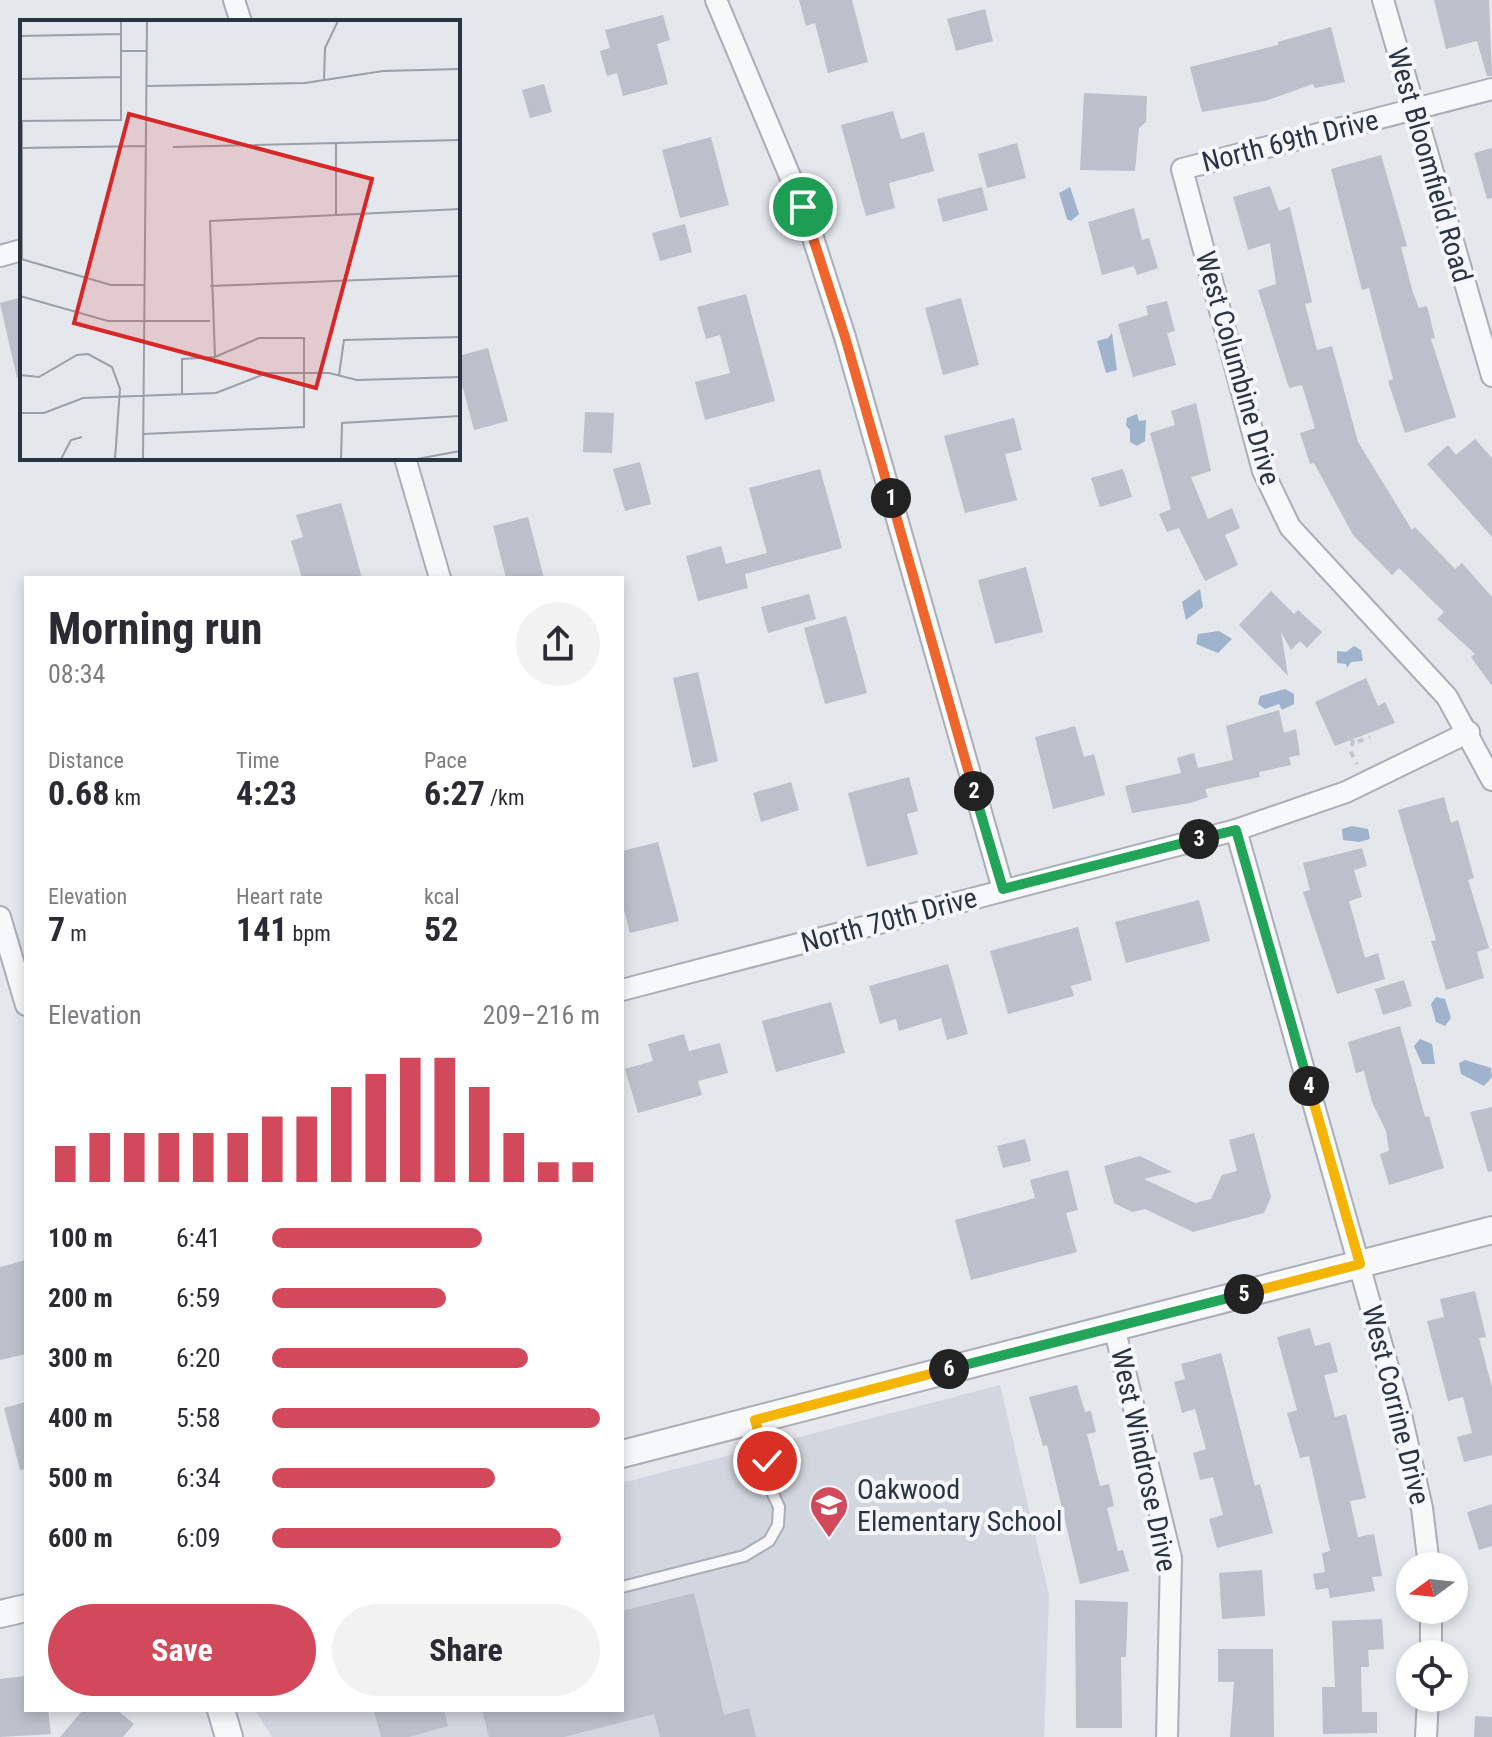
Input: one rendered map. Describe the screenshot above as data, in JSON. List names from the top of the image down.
{
  "streets": {
    "street": [
      "North 69th Drive",
      "West Bloomfield Road",
      "West Columbine Drive",
      "North 70th Drive",
      "West Corrine Drive",
      "West Windrose Drive"
    ]
  },
  "crossings": [
    ["North 69th Drive", "West Bloomfield Road"],
    ["North 69th Drive", "West Columbine Drive"],
    ["West Columbine Drive", "North 70th Drive"],
    ["North 70th Drive", "West Corrine Drive"]
  ],
  "places": {
    "school or university": ["Oakwood Elementary School"]
  },
  "north": "left",
  "page": {
    "pins": [
      "1",
      "2",
      "3",
      "4",
      "5",
      "6"
    ],
    "heading": ["Morning run", "08:34"],
    "stats": [
      ["Distance", "0.68 km"],
      ["Time", "4:23"],
      ["Pace", "6:27 /km"],
      ["Elevation", "7 m"],
      ["Heart rate", "141 bpm"],
      ["kcal", "52"]
    ],
    "chart": ["Elevation", "209–216 m"],
    "list": [
      {
        "name": "100 m",
        "note": "6:41"
      },
      {
        "name": "200 m",
        "note": "6:59"
      },
      {
        "name": "300 m",
        "note": "6:20"
      },
      {
        "name": "400 m",
        "note": "5:58"
      },
      {
        "name": "500 m",
        "note": "6:34"
      },
      {
        "name": "600 m",
        "note": "6:09"
      }
    ],
    "buttons": ["Save", "Share"]
  }
}
